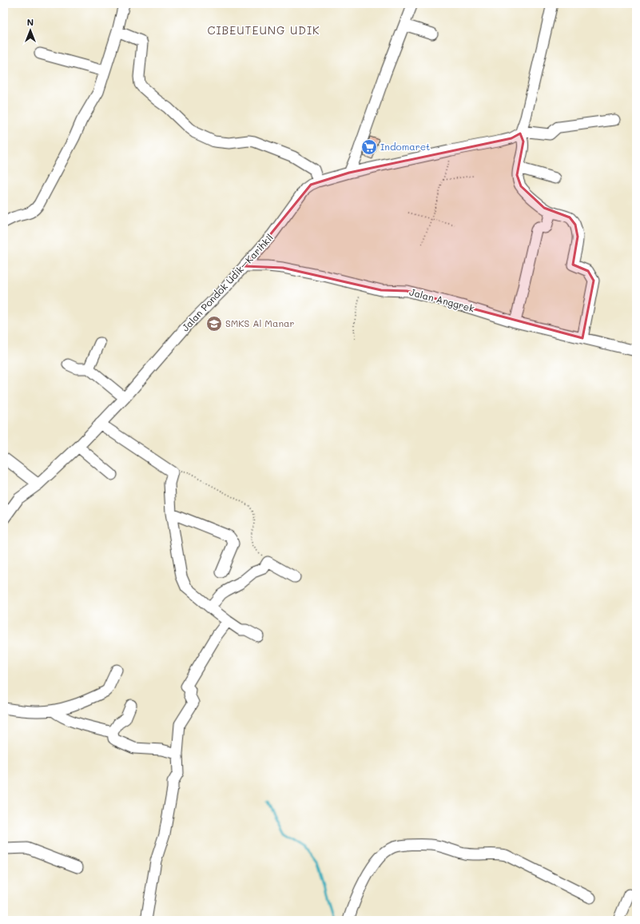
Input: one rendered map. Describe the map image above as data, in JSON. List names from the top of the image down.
{
  "streets": {
    "street": ["Jalan Pondok Udik–Karihkil", "Jalan Anggrek"]
  },
  "crossings": [
    ["Jalan Pondok Udik–Karihkil", "Jalan Anggrek"]
  ],
  "districts": ["CIBEUTEUNG UDIK"],
  "places": {
    "supermarket": ["Indomaret"],
    "school or university": ["SMKS Al Manar"]
  },
  "north": "top"
}
